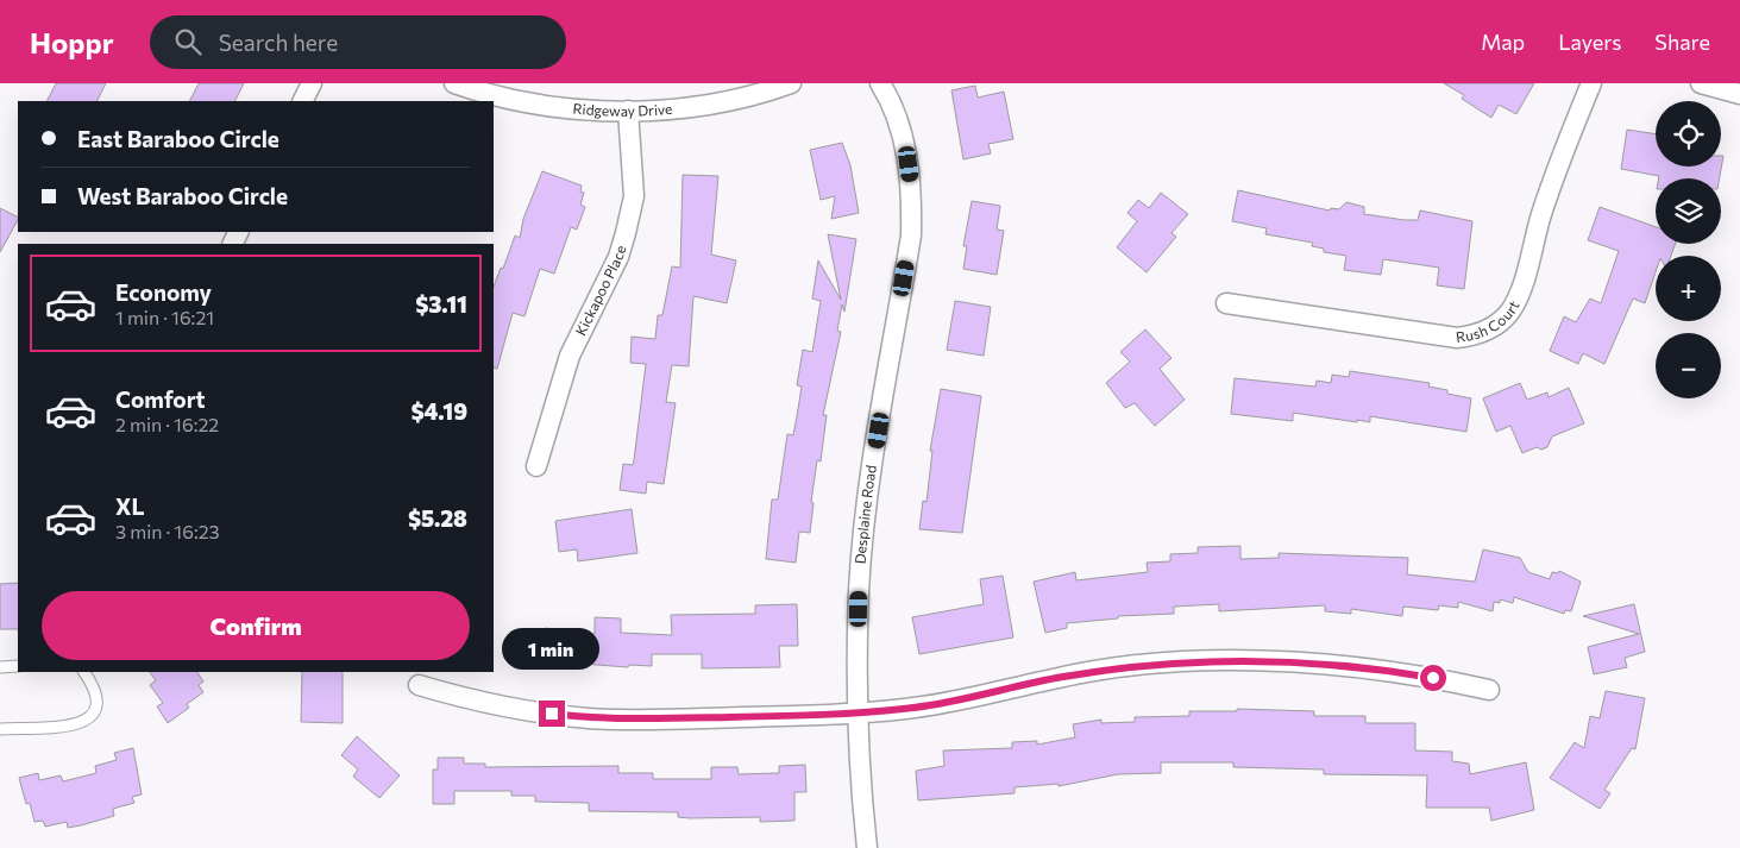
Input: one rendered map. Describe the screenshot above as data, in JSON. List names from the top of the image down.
{
  "streets": {
    "street": [
      "Ridgeway Drive",
      "Kickapoo Place",
      "Rush Court",
      "Desplaine Road"
    ]
  },
  "crossings": [
    ["Ridgeway Drive", "Kickapoo Place"]
  ],
  "page": {
    "header": "Hoppr",
    "search": "Search here",
    "nav": ["Map", "Layers", "Share"],
    "map_buttons": ["+", "−"],
    "banner": ["East Baraboo Circle", "West Baraboo Circle"],
    "list": [
      {
        "name": "Economy",
        "note": "1 min · 16:21",
        "value": "$3.11"
      },
      {
        "name": "Comfort",
        "note": "2 min · 16:22",
        "value": "$4.19"
      },
      {
        "name": "XL",
        "note": "3 min · 16:23",
        "value": "$5.28"
      }
    ],
    "buttons": "Confirm",
    "bubble": "1 min"
  }
}
